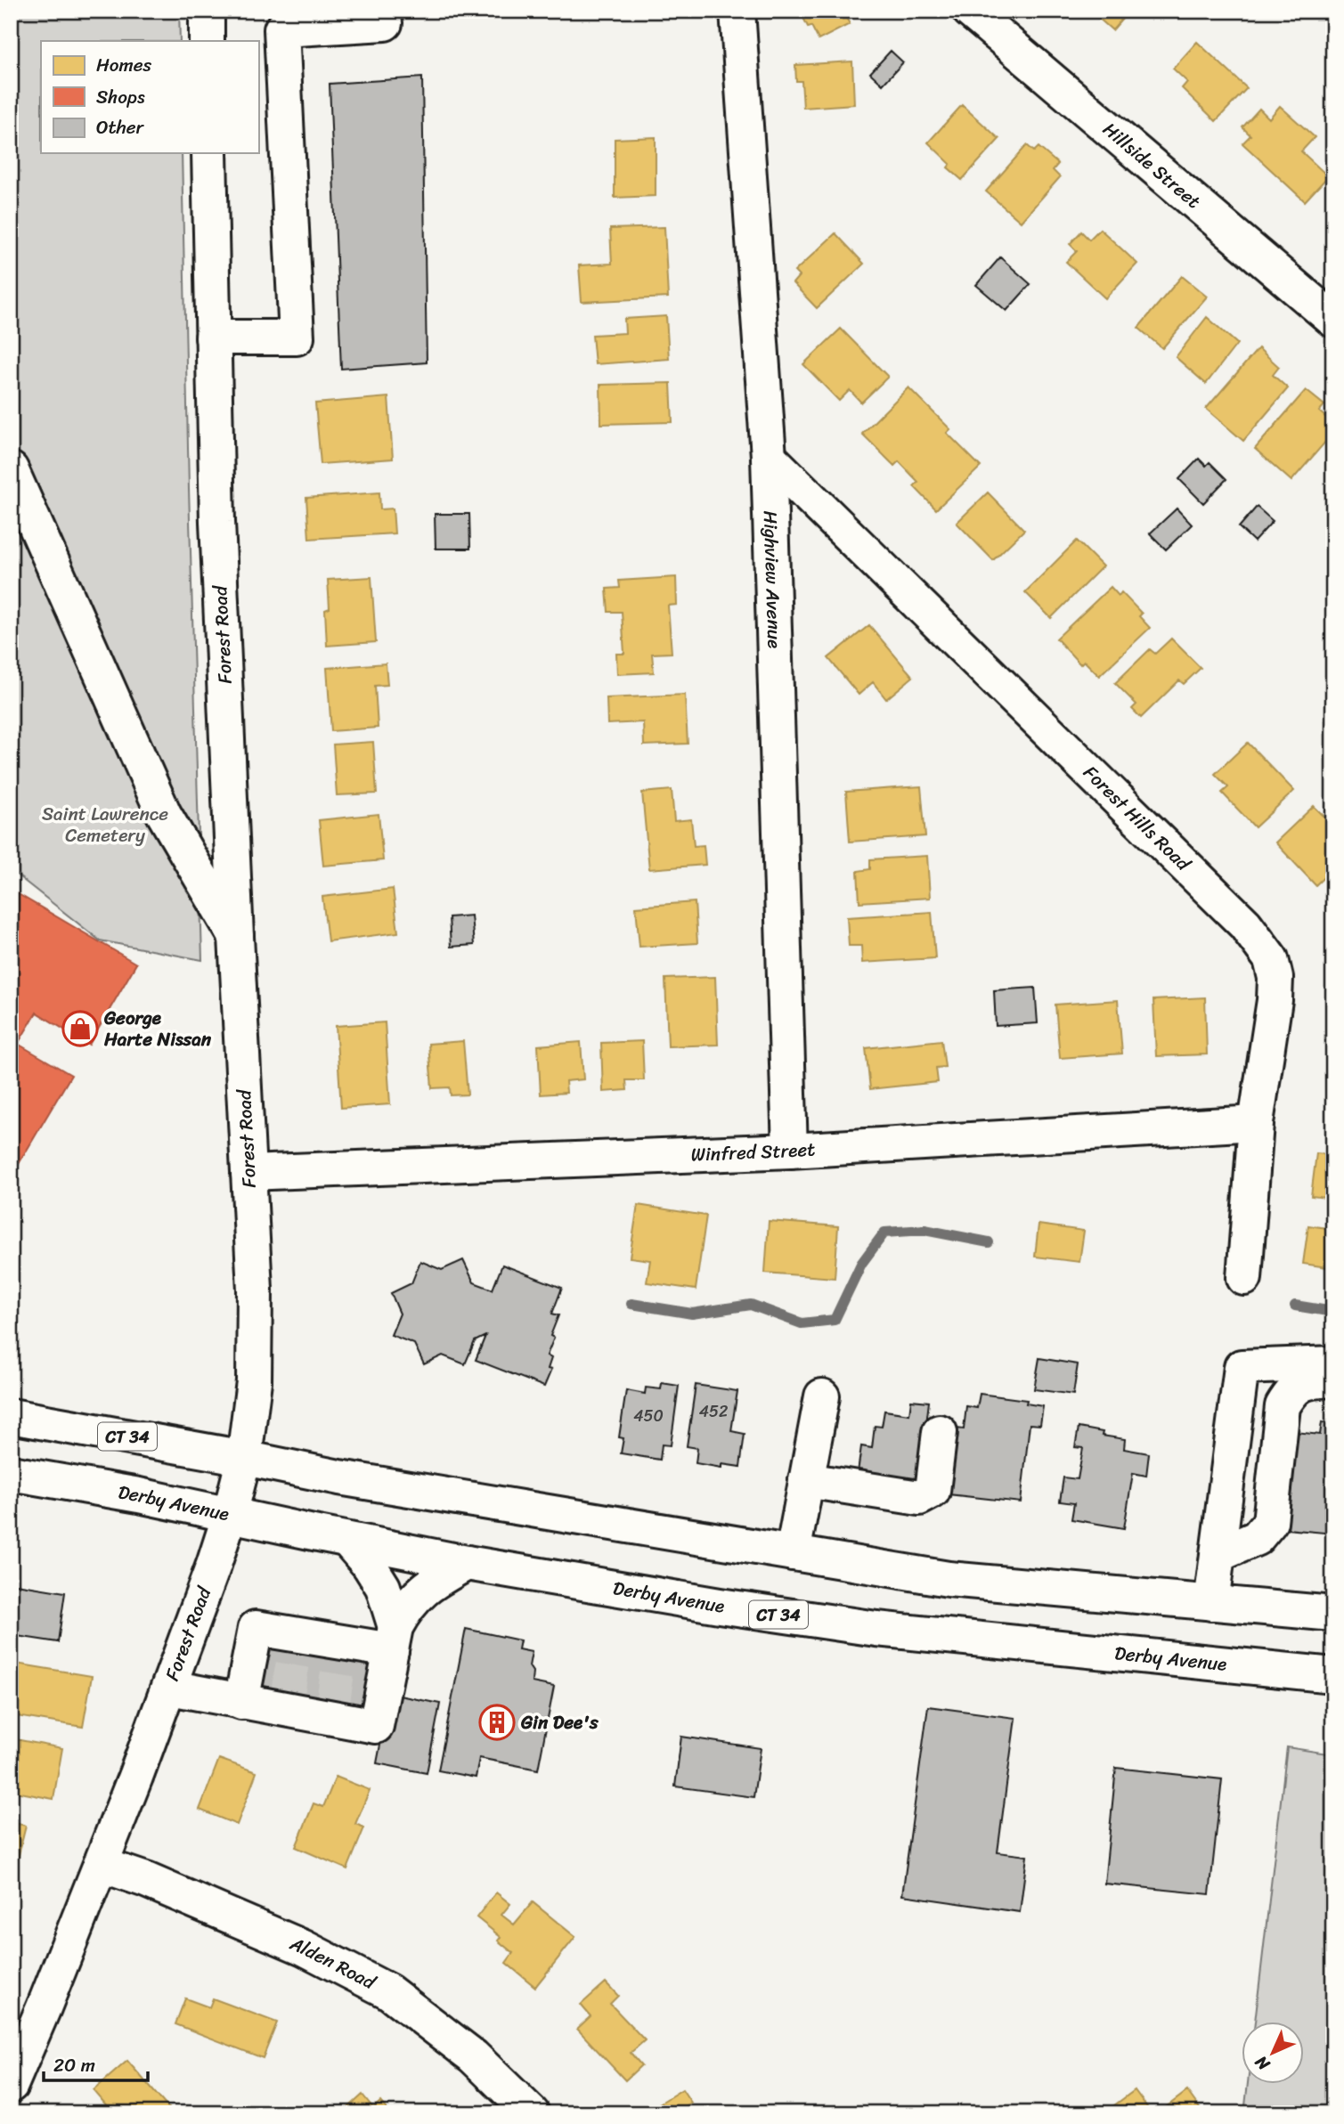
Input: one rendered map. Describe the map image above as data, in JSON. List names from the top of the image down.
{
  "streets": {
    "main road": [
      "Hillside Street",
      "Highview Avenue",
      "Forest Road",
      "Forest Hills Road",
      "Winfred Street",
      "CT 34",
      "Derby Avenue",
      "Alden Road"
    ]
  },
  "crossings": [
    ["Highview Avenue", "Forest Hills Road"],
    ["Highview Avenue", "Winfred Street"],
    ["Forest Road", "Winfred Street"],
    ["Forest Road", "CT 34"],
    ["Forest Road", "Derby Avenue"],
    ["Forest Road", "Alden Road"],
    ["Forest Hills Road", "Winfred Street"]
  ],
  "parks": ["Saint Lawrence Cemetery"],
  "places": {
    "shop": ["George Harte Nissan"],
    "building": ["Gin Dee's"]
  },
  "house_numbers": ["452", "450"],
  "legend": ["Homes", "Shops", "Other"],
  "scale_bar": "20 m",
  "north": "bottom left"
}
